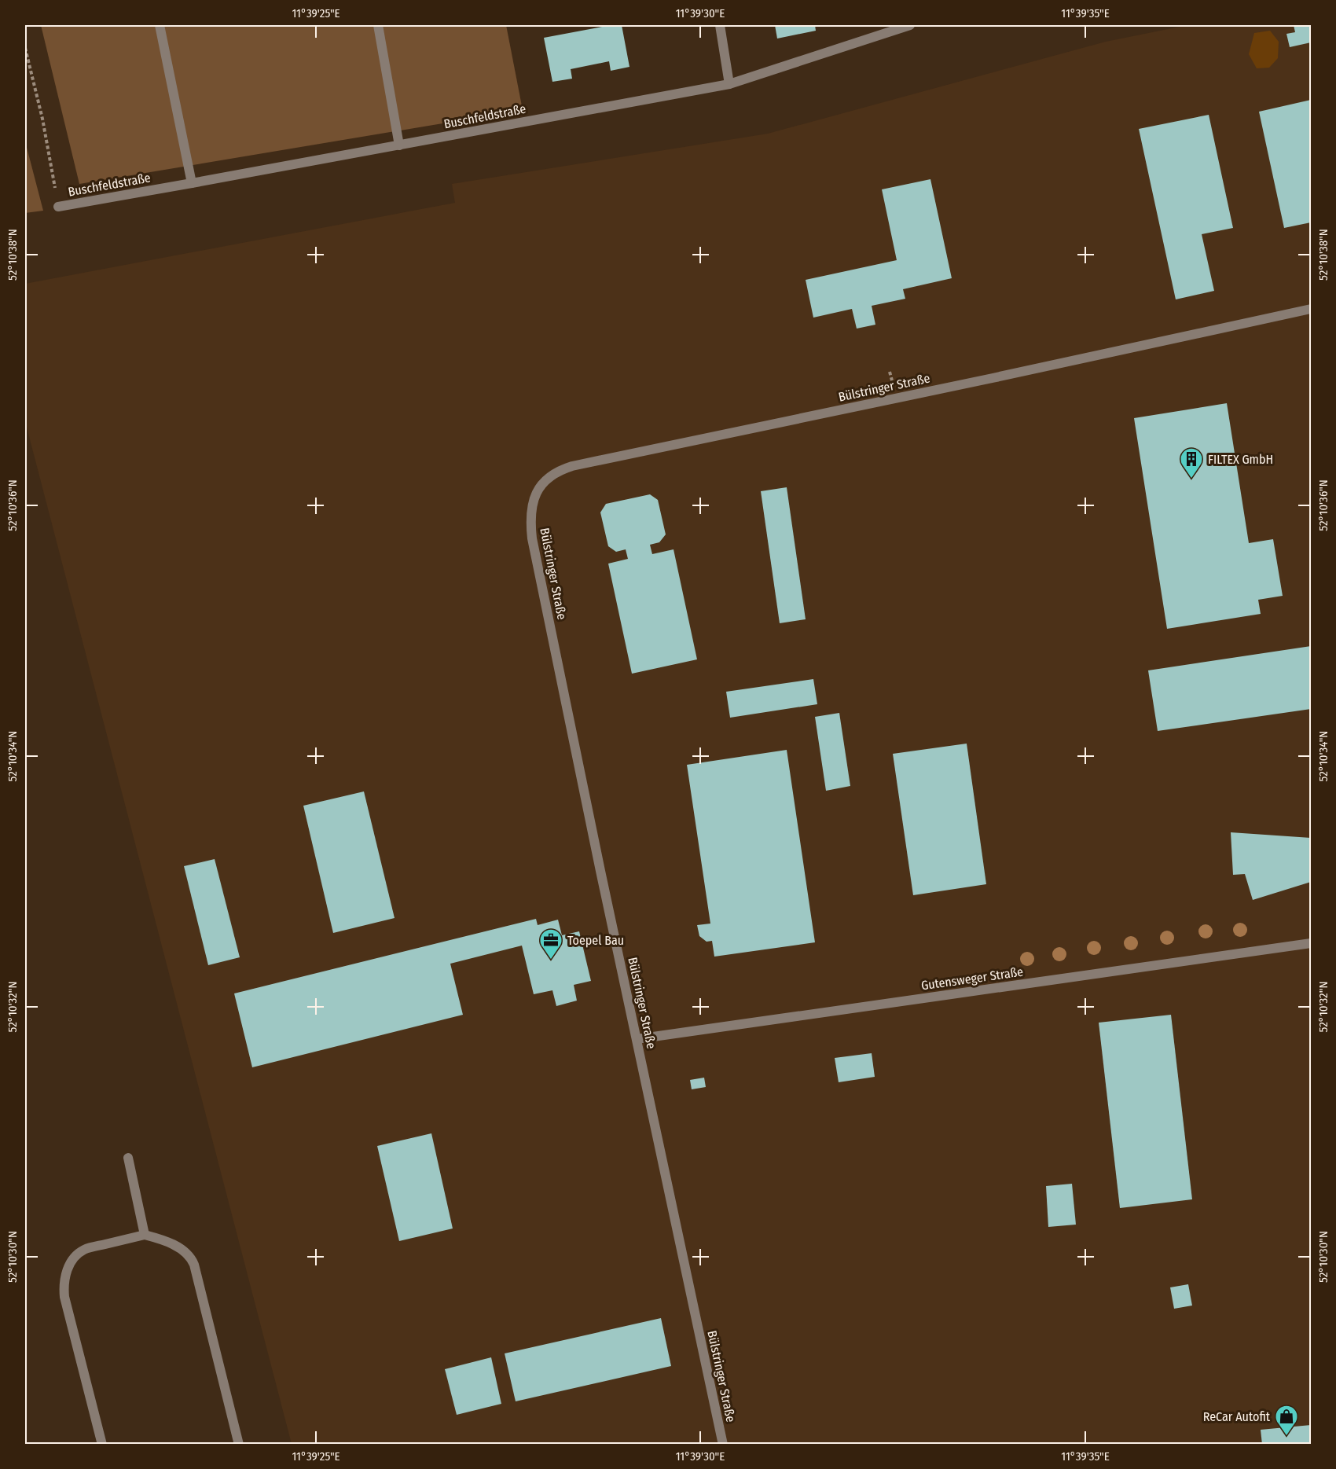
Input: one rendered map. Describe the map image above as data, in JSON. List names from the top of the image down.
{
  "streets": {
    "street": ["Buschfeldstraße", "Bülstringer Straße", "Gutensweger Straße"]
  },
  "crossings": [
    ["Bülstringer Straße", "Gutensweger Straße"]
  ],
  "places": {
    "building": ["FILTEX GmbH"],
    "office": ["Toepel Bau"],
    "shop": ["ReCar Autofit"]
  },
  "coordinates": [
    "11°39'25\"E",
    "11°39'30\"E",
    "11°39'35\"E",
    "52°10'38\"N",
    "52°10'36\"N",
    "52°10'34\"N",
    "52°10'32\"N",
    "52°10'30\"N"
  ]
}
